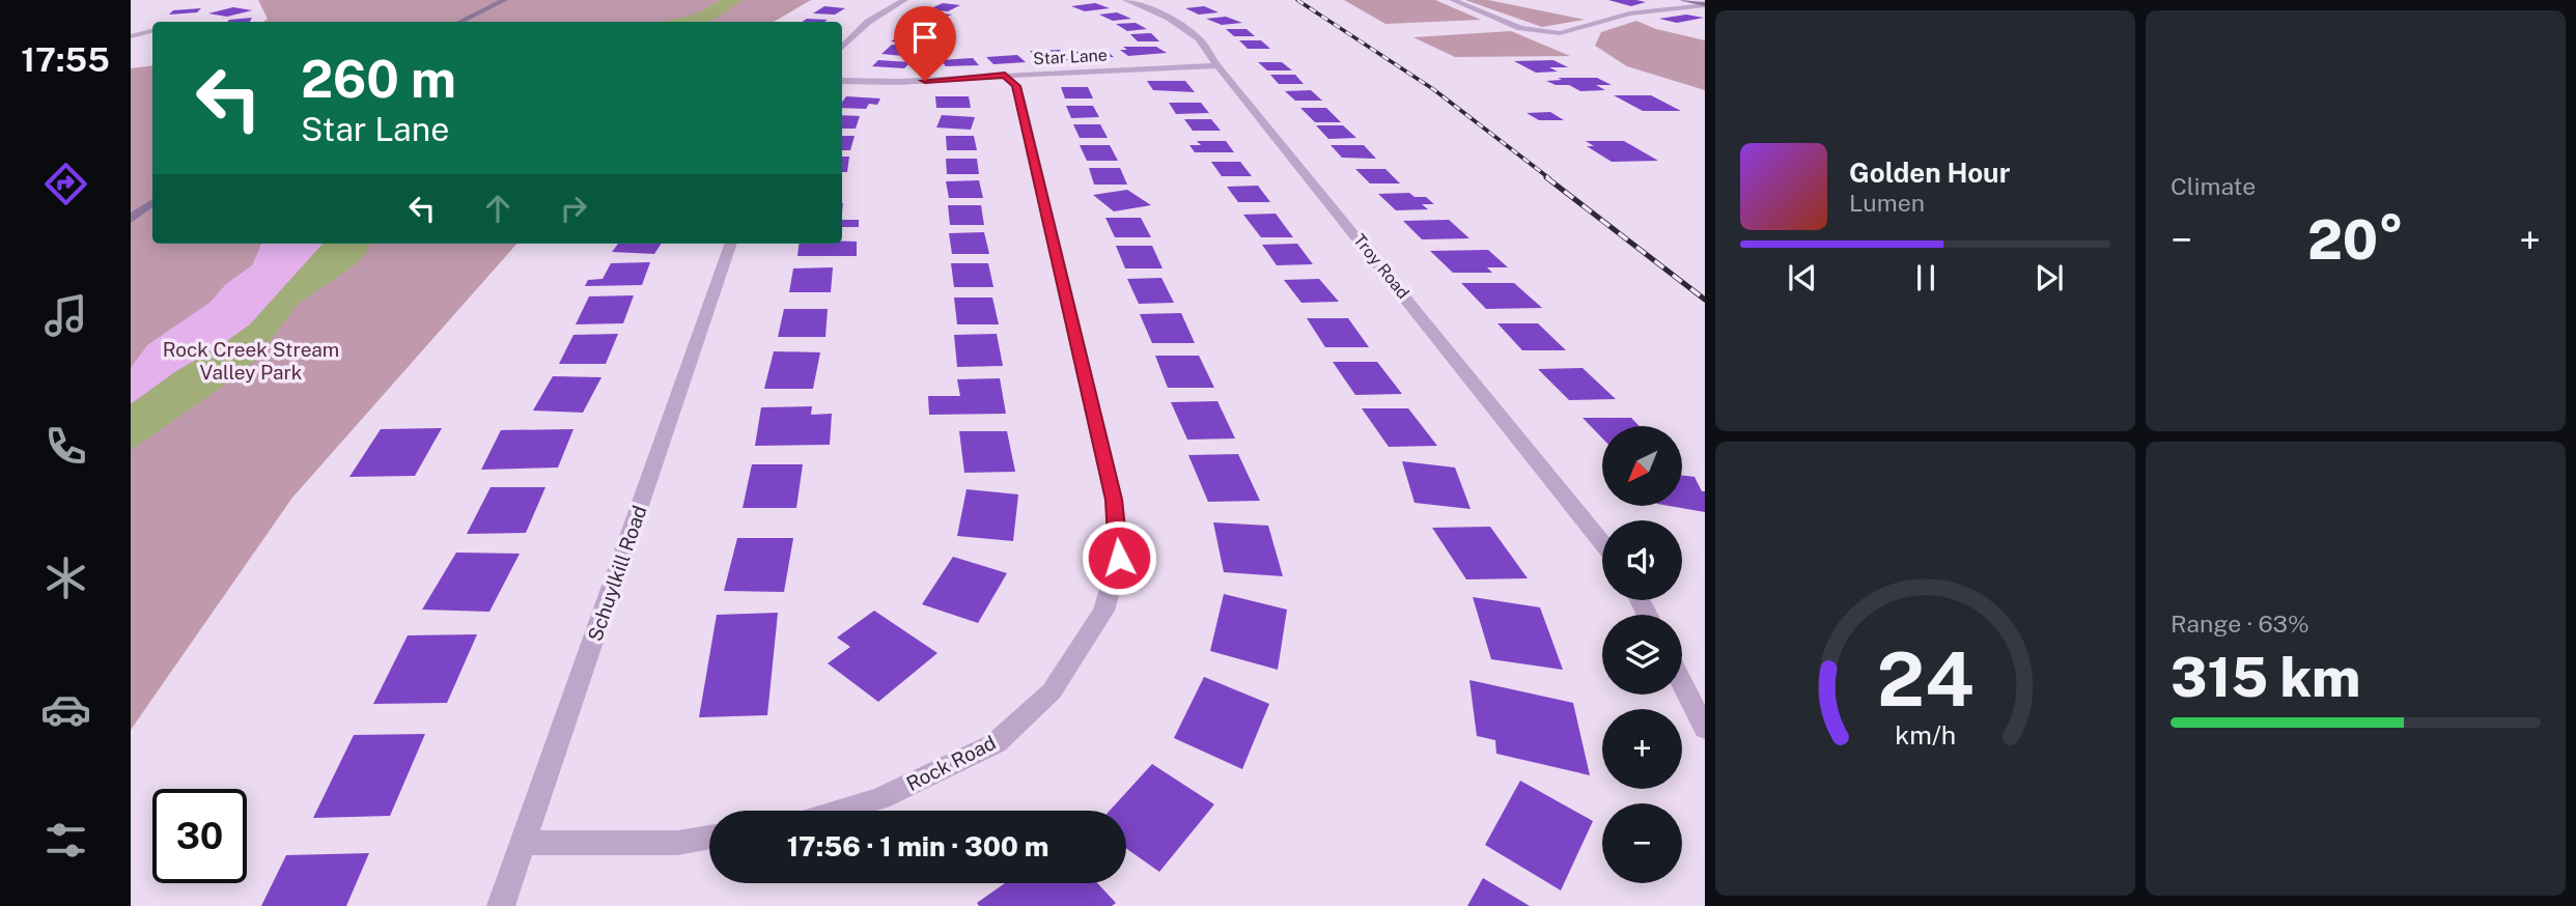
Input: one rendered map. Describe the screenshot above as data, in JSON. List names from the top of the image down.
{
  "streets": {
    "street": [
      "Star Lane",
      "Troy Road",
      "Schuylkill Road",
      "Rock Road"
    ]
  },
  "crossings": [
    ["Star Lane", "Troy Road"],
    ["Star Lane", "Rock Road"]
  ],
  "parks": ["Rock Creek Stream Valley Park"],
  "north": "bottom left",
  "page": {
    "tabs": "17:55",
    "tile": [
      "Climate",
      ["Range · 63%", "315 km"]
    ],
    "turn": ["260 m", "Star Lane"],
    "song": ["Golden Hour", "Lumen"],
    "heat": ["−", "20°", "+"],
    "map_buttons": ["+", "−"],
    "limit": "30",
    "trip": "17:56 · 1 min · 300 m",
    "gauge": ["24", "km/h"]
  }
}
